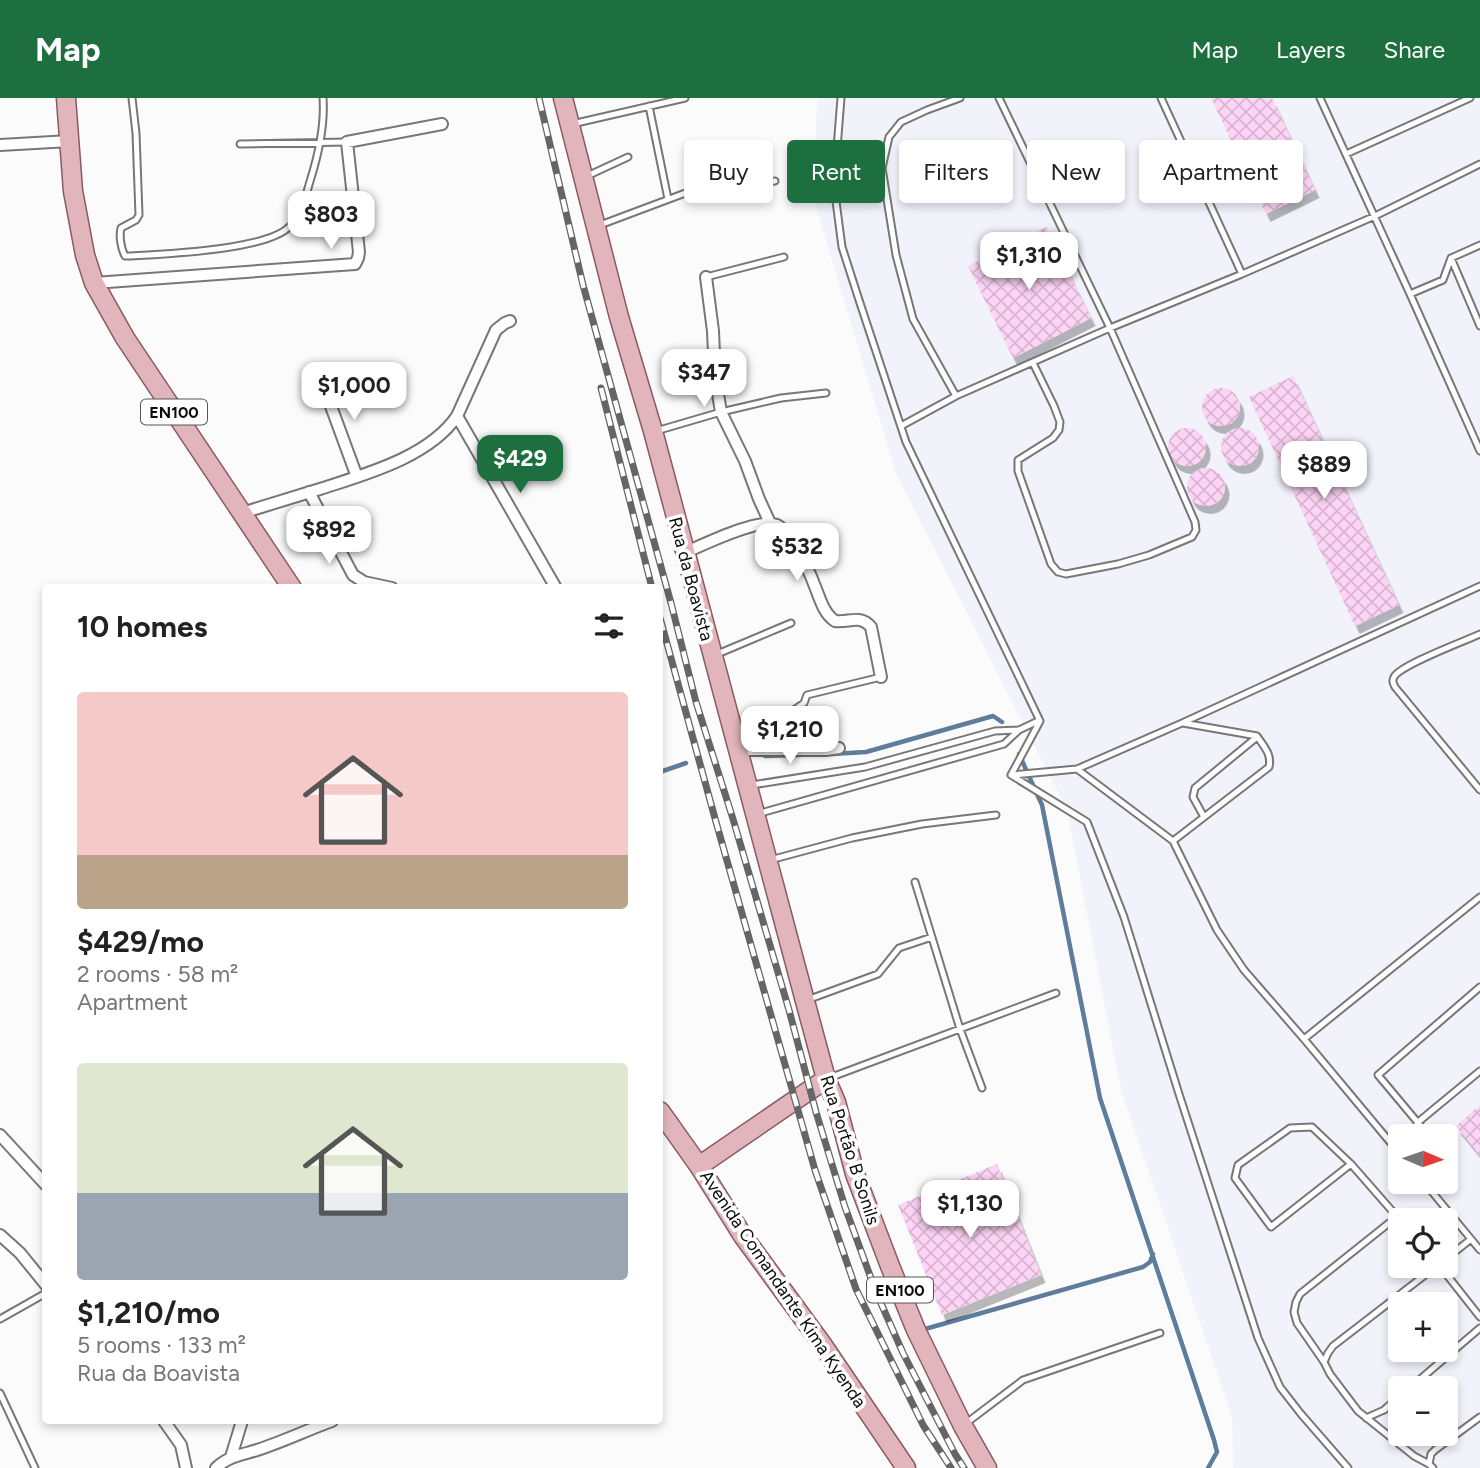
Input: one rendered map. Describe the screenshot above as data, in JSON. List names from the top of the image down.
{
  "streets": {
    "main road": [
      "EN100",
      "Rua da Boavista",
      "Rua Portão B Sonils",
      "Avenida Comandante Kima Kyenda"
    ]
  },
  "crossings": [
    ["Rua da Boavista", "Rua Portão B Sonils"]
  ],
  "north": "right",
  "page": {
    "header": "Map",
    "nav": ["Map", "Layers", "Share"],
    "chip": [
      "Buy",
      "Rent",
      "Filters",
      "New",
      "Apartment"
    ],
    "price": [
      "$803",
      "$1,310",
      "$347",
      "$1,000",
      "$429",
      "$889",
      "$892",
      "$532",
      "$1,210",
      "$1,130"
    ],
    "heading": "10 homes",
    "list": [
      {
        "name": "$429/mo",
        "note": "2 rooms · 58 m² · Apartment"
      },
      {
        "name": "$1,210/mo",
        "note": "5 rooms · 133 m² · Rua da Boavista"
      }
    ],
    "map_buttons": ["+", "−"]
  }
}
